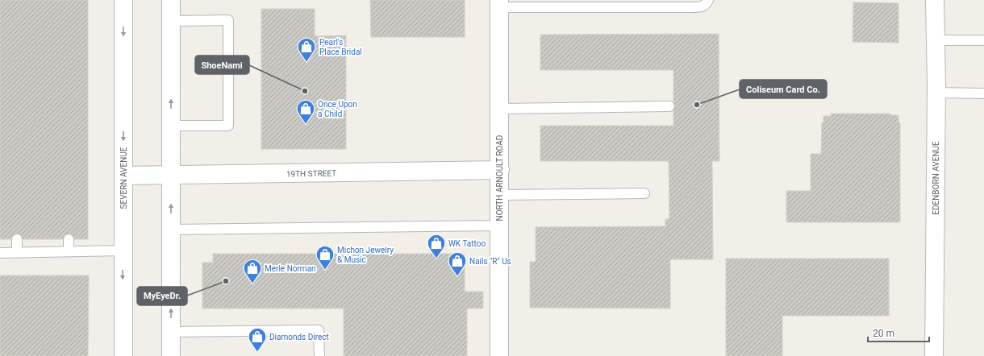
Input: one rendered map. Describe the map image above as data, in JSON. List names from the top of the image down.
{
  "streets": {
    "street": [
      "19TH STREET",
      "SEVERN AVENUE",
      "NORTH ARNOULT ROAD",
      "EDENBORN AVENUE"
    ]
  },
  "crossings": [
    ["19TH STREET", "SEVERN AVENUE"],
    ["19TH STREET", "NORTH ARNOULT ROAD"]
  ],
  "places": {
    "shop": [
      "Pearl's Place Bridal",
      "Once Upon a Child",
      "WK Tattoo",
      "Michon Jewelry & Music",
      "Nails \"R\" Us",
      "Merle Norman",
      "Diamonds Direct"
    ],
    "other": ["ShoeNami", "Coliseum Card Co.", "MyEyeDr."]
  },
  "scale_bar": "20 m"
}
